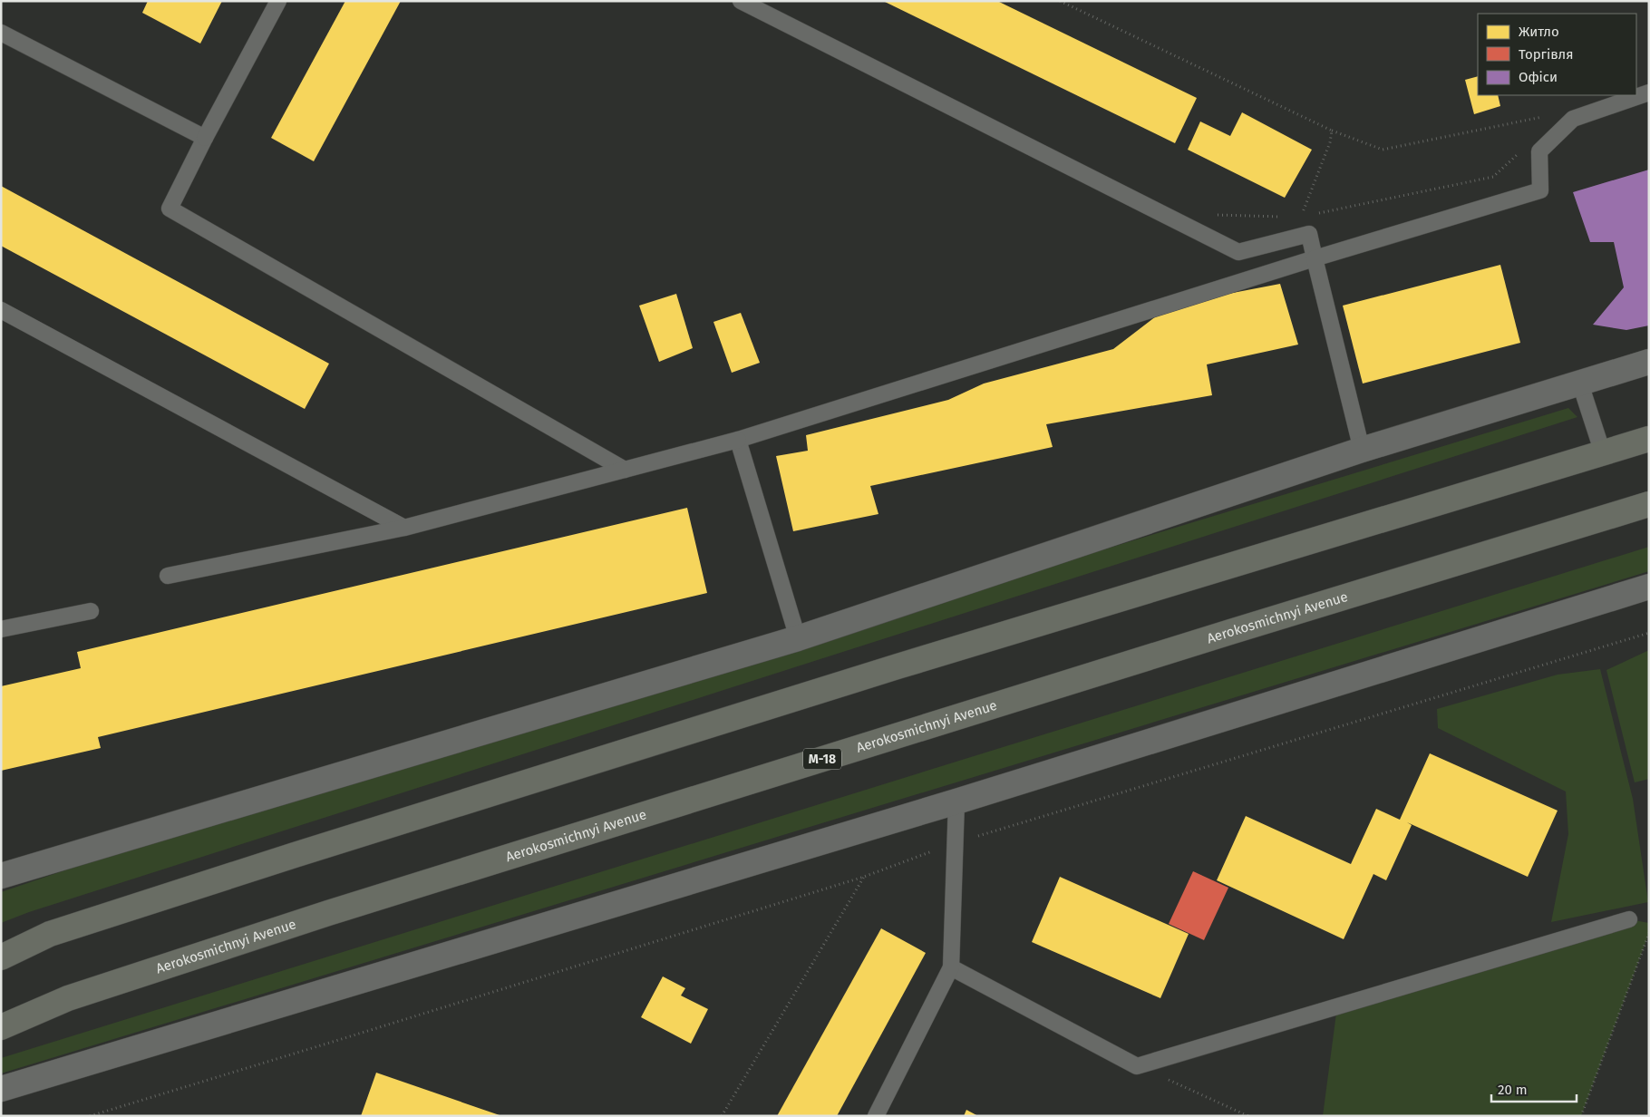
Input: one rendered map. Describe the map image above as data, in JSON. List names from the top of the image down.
{
  "streets": {
    "main road": ["Aerokosmichnyi Avenue", "М-18"]
  },
  "legend": ["Житло", "Торгівля", "Офіси"],
  "scale_bar": "20 m"
}
